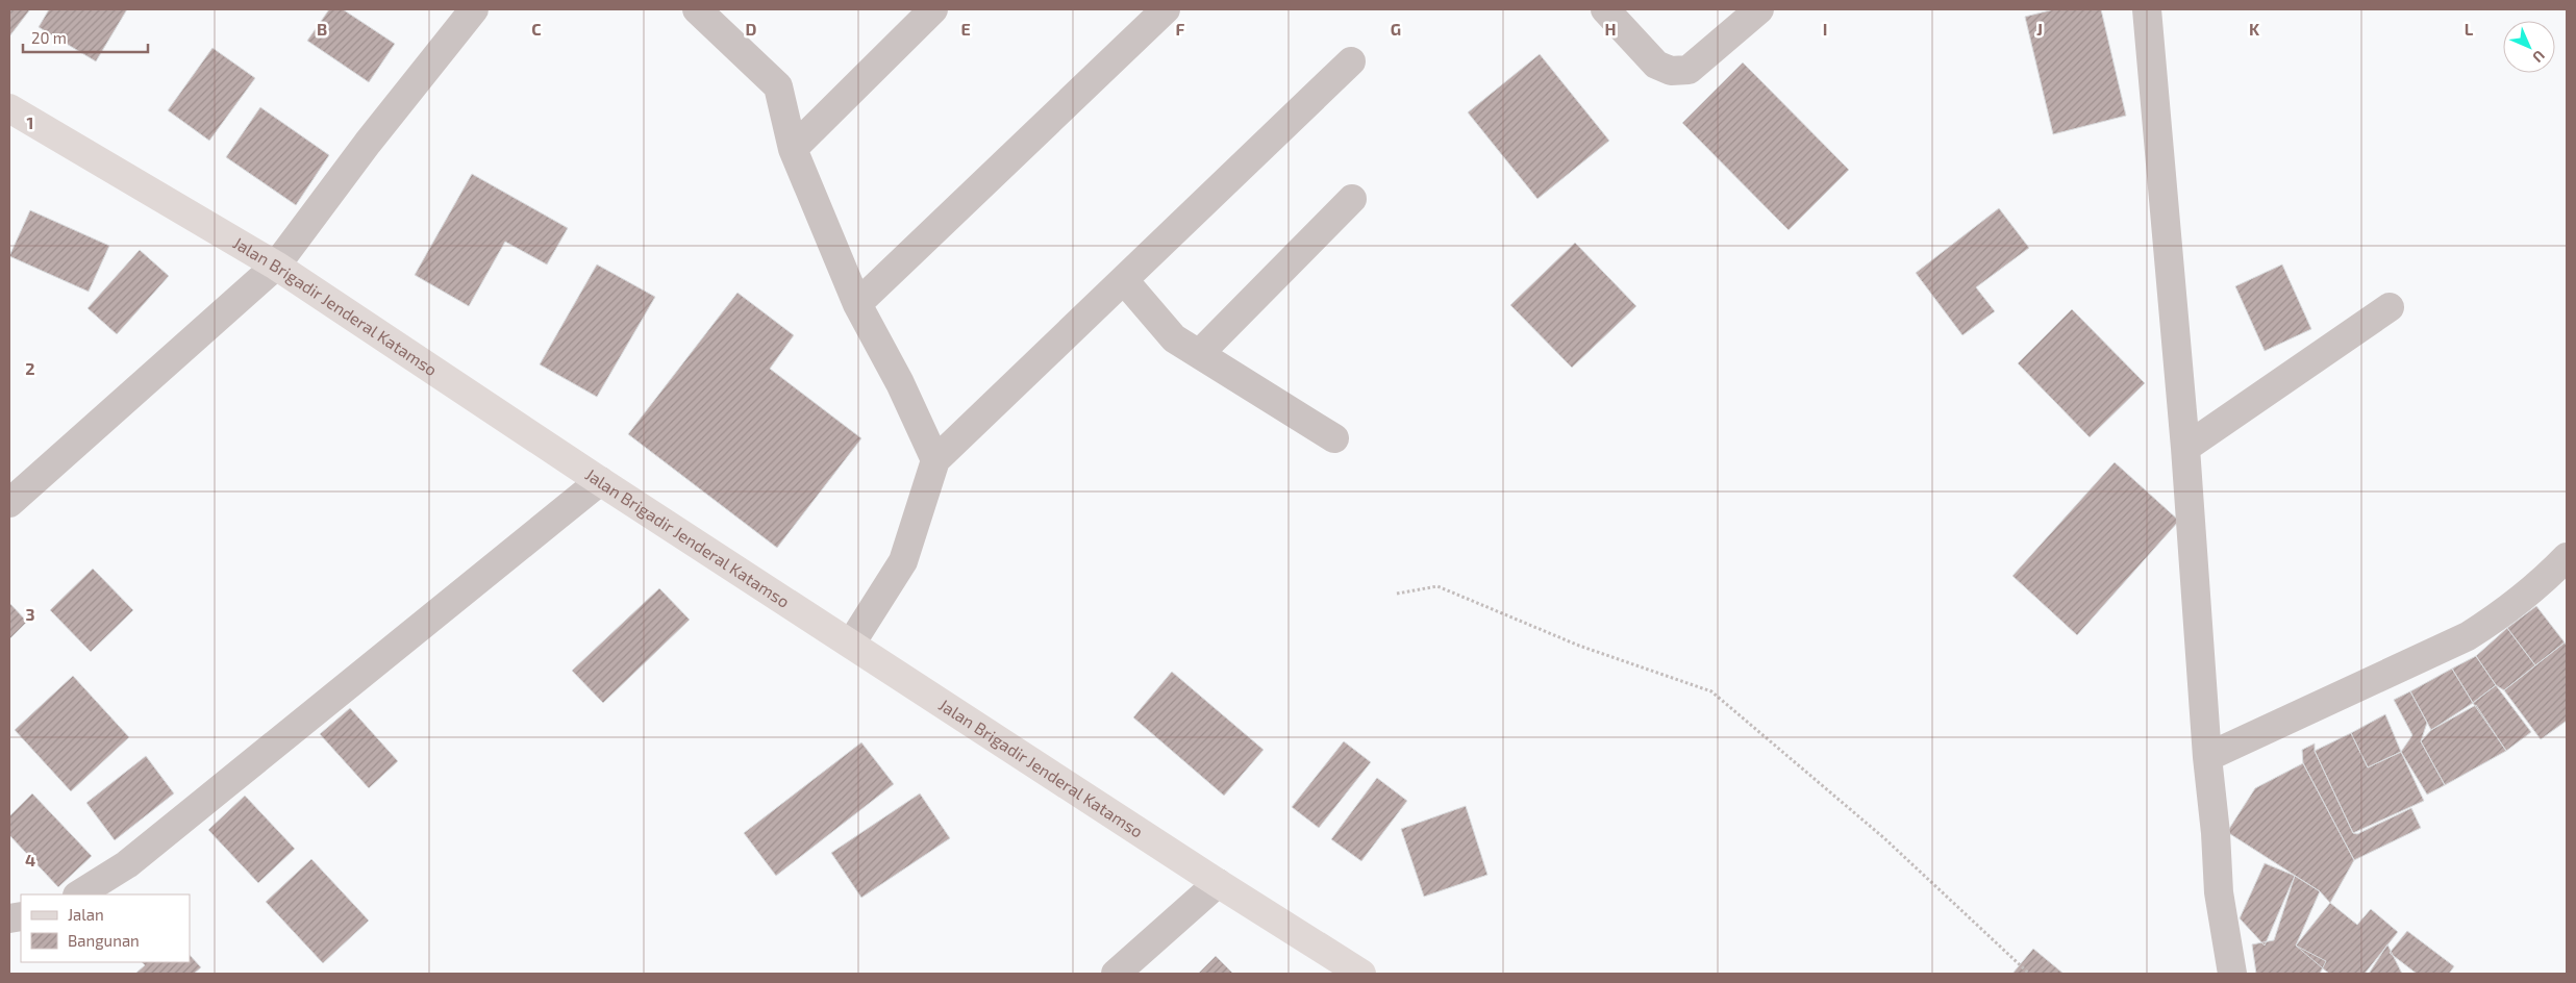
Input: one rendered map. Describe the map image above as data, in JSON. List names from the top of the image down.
{
  "streets": {
    "main road": ["Jalan Brigadir Jenderal Katamso"]
  },
  "legend": ["Jalan", "Bangunan"],
  "scale_bar": "20 m",
  "north": "bottom right",
  "grid": {
    "columns": [
      "B",
      "C",
      "D",
      "E",
      "F",
      "G",
      "H",
      "I",
      "J",
      "K",
      "L"
    ],
    "rows": [
      "1",
      "2",
      "3",
      "4"
    ]
  }
}
